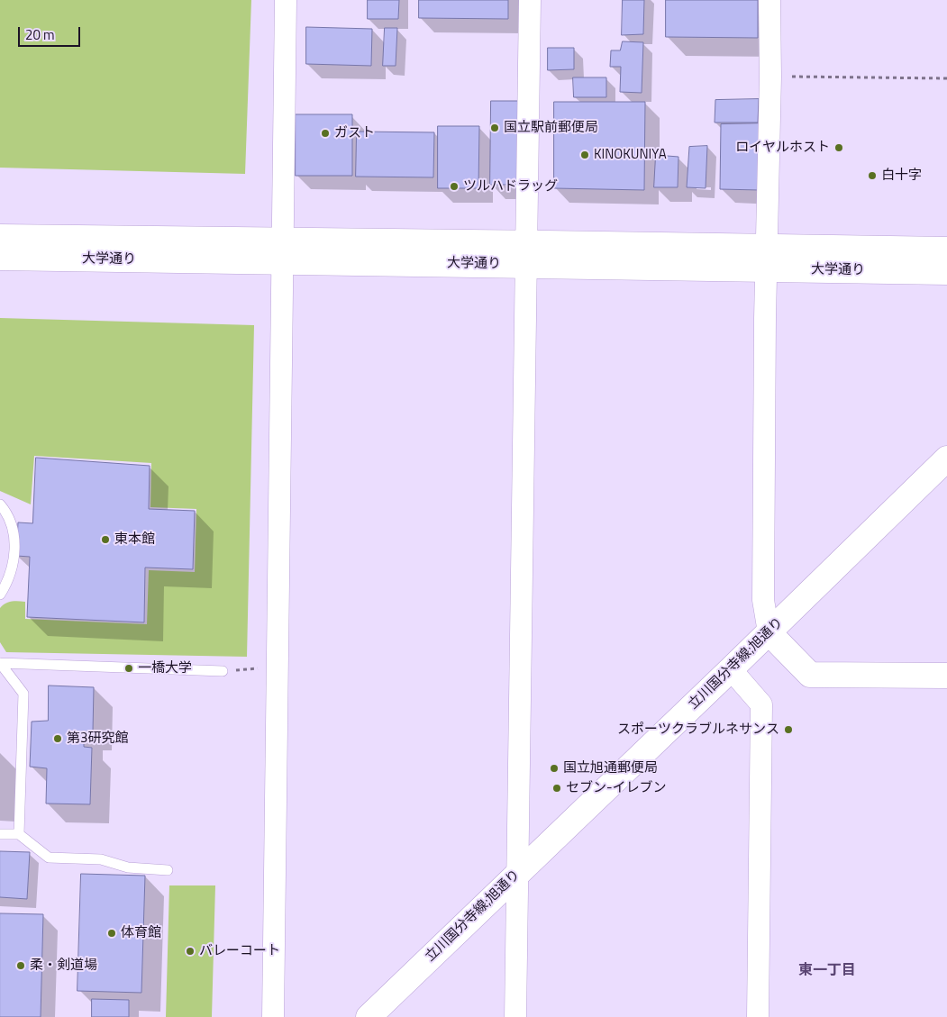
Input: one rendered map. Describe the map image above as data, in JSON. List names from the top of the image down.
{
  "streets": {
    "main road": ["大学通り", "立川国分寺線;旭通り"]
  },
  "districts": ["東一丁目"],
  "places": [
    "国立駅前郵便局",
    "ガスト",
    "ロイヤルホスト",
    "KINOKUNIYA",
    "白十字",
    "ツルハドラッグ",
    "東本館",
    "一橋大学",
    "スポーツクラブルネサンス",
    "第3研究館",
    "国立旭通郵便局",
    "セブン-イレブン",
    "体育館",
    "バレーコート",
    "柔・剣道場"
  ],
  "scale_bar": "20 m"
}
